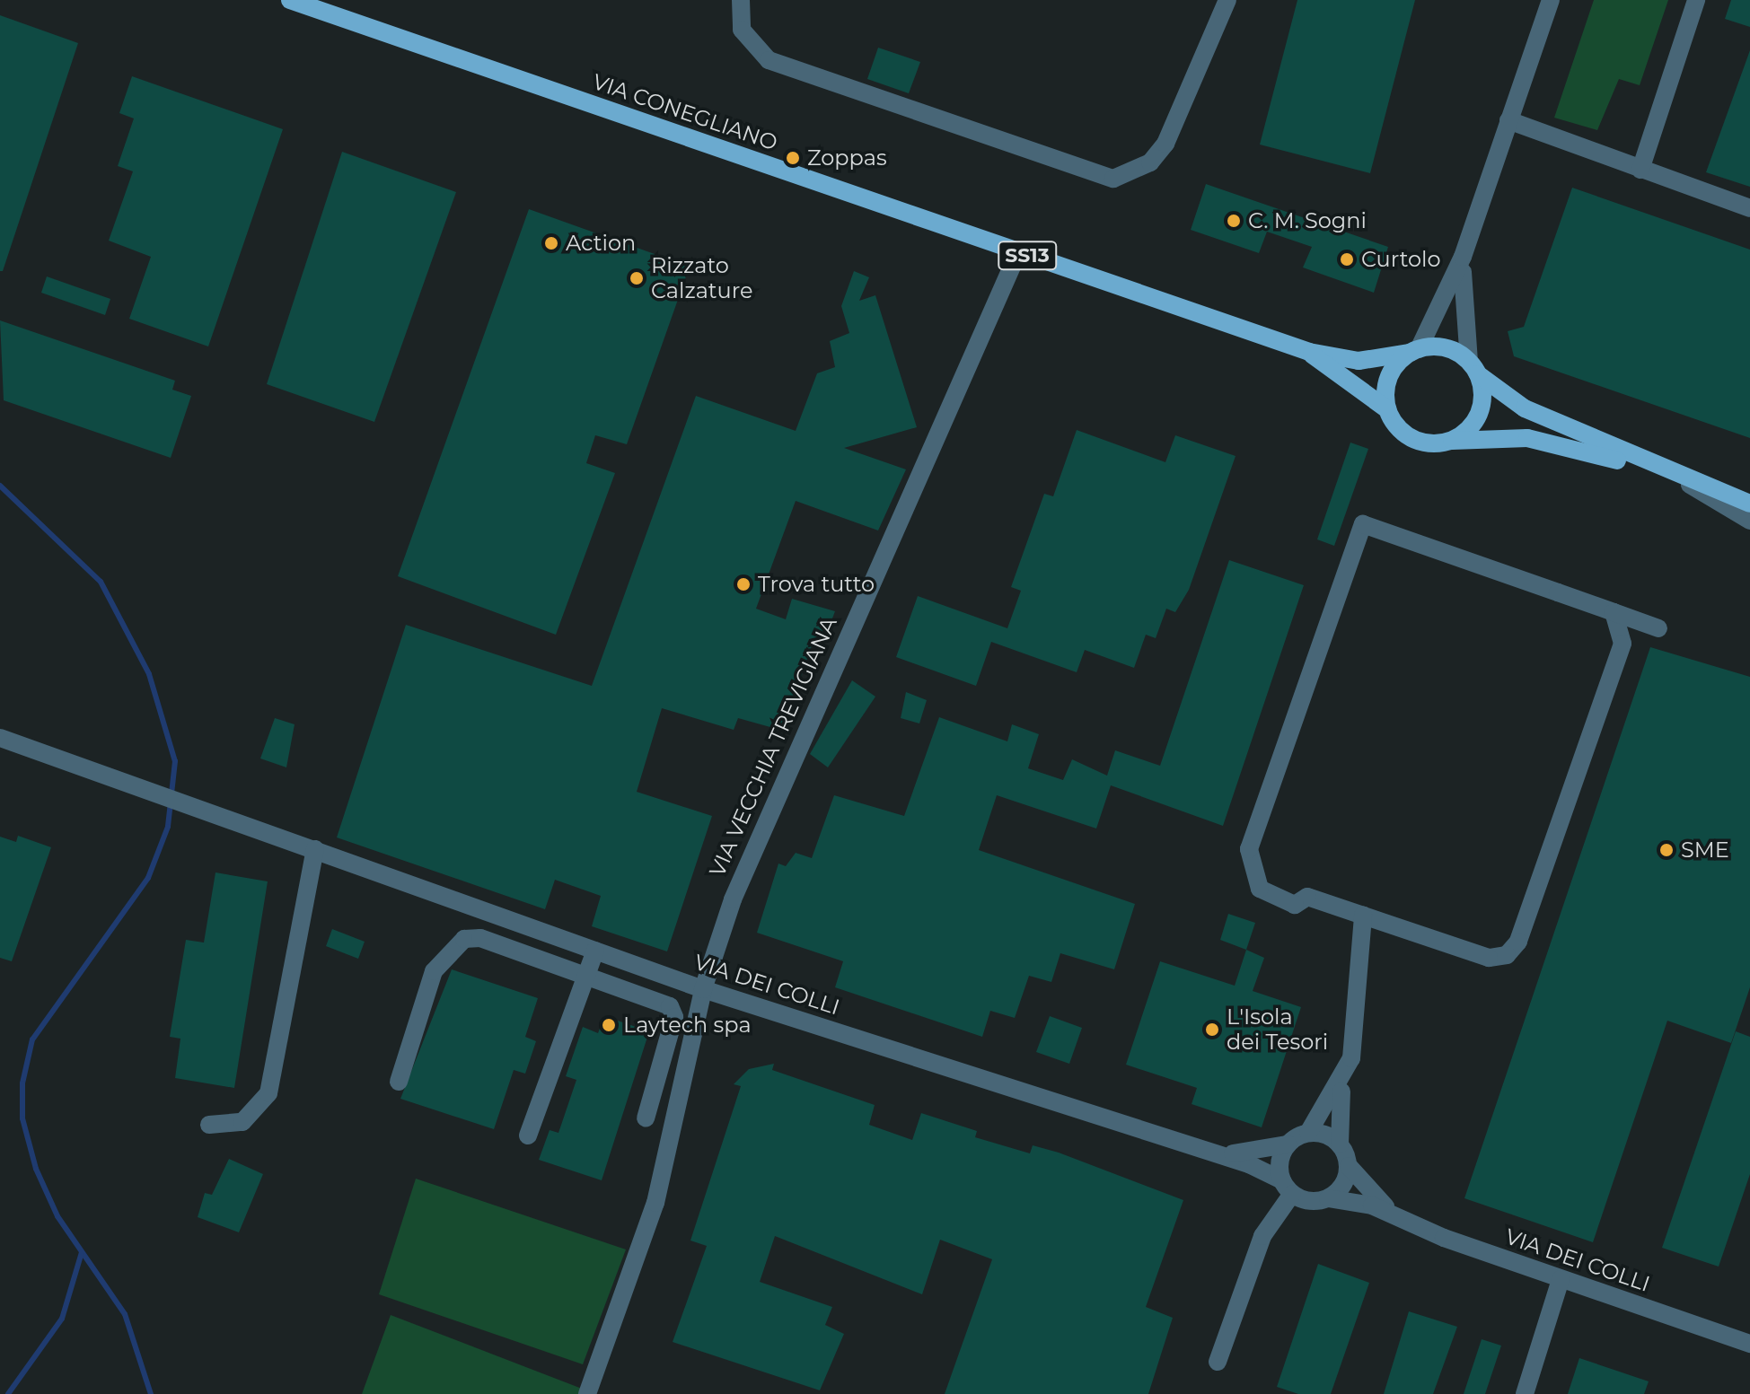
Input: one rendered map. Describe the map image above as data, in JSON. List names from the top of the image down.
{
  "streets": {
    "main road": ["VIA CONEGLIANO", "SS13"],
    "street": ["VIA VECCHIA TREVIGIANA", "VIA DEI COLLI"]
  },
  "crossings": [
    ["VIA CONEGLIANO", "VIA VECCHIA TREVIGIANA"],
    ["VIA VECCHIA TREVIGIANA", "VIA DEI COLLI"]
  ],
  "places": [
    "Zoppas",
    "C. M. Sogni",
    "Action",
    "Curtolo",
    "Rizzato Calzature",
    "Trova tutto",
    "SME",
    "Laytech spa",
    "L'Isola dei Tesori"
  ]
}
